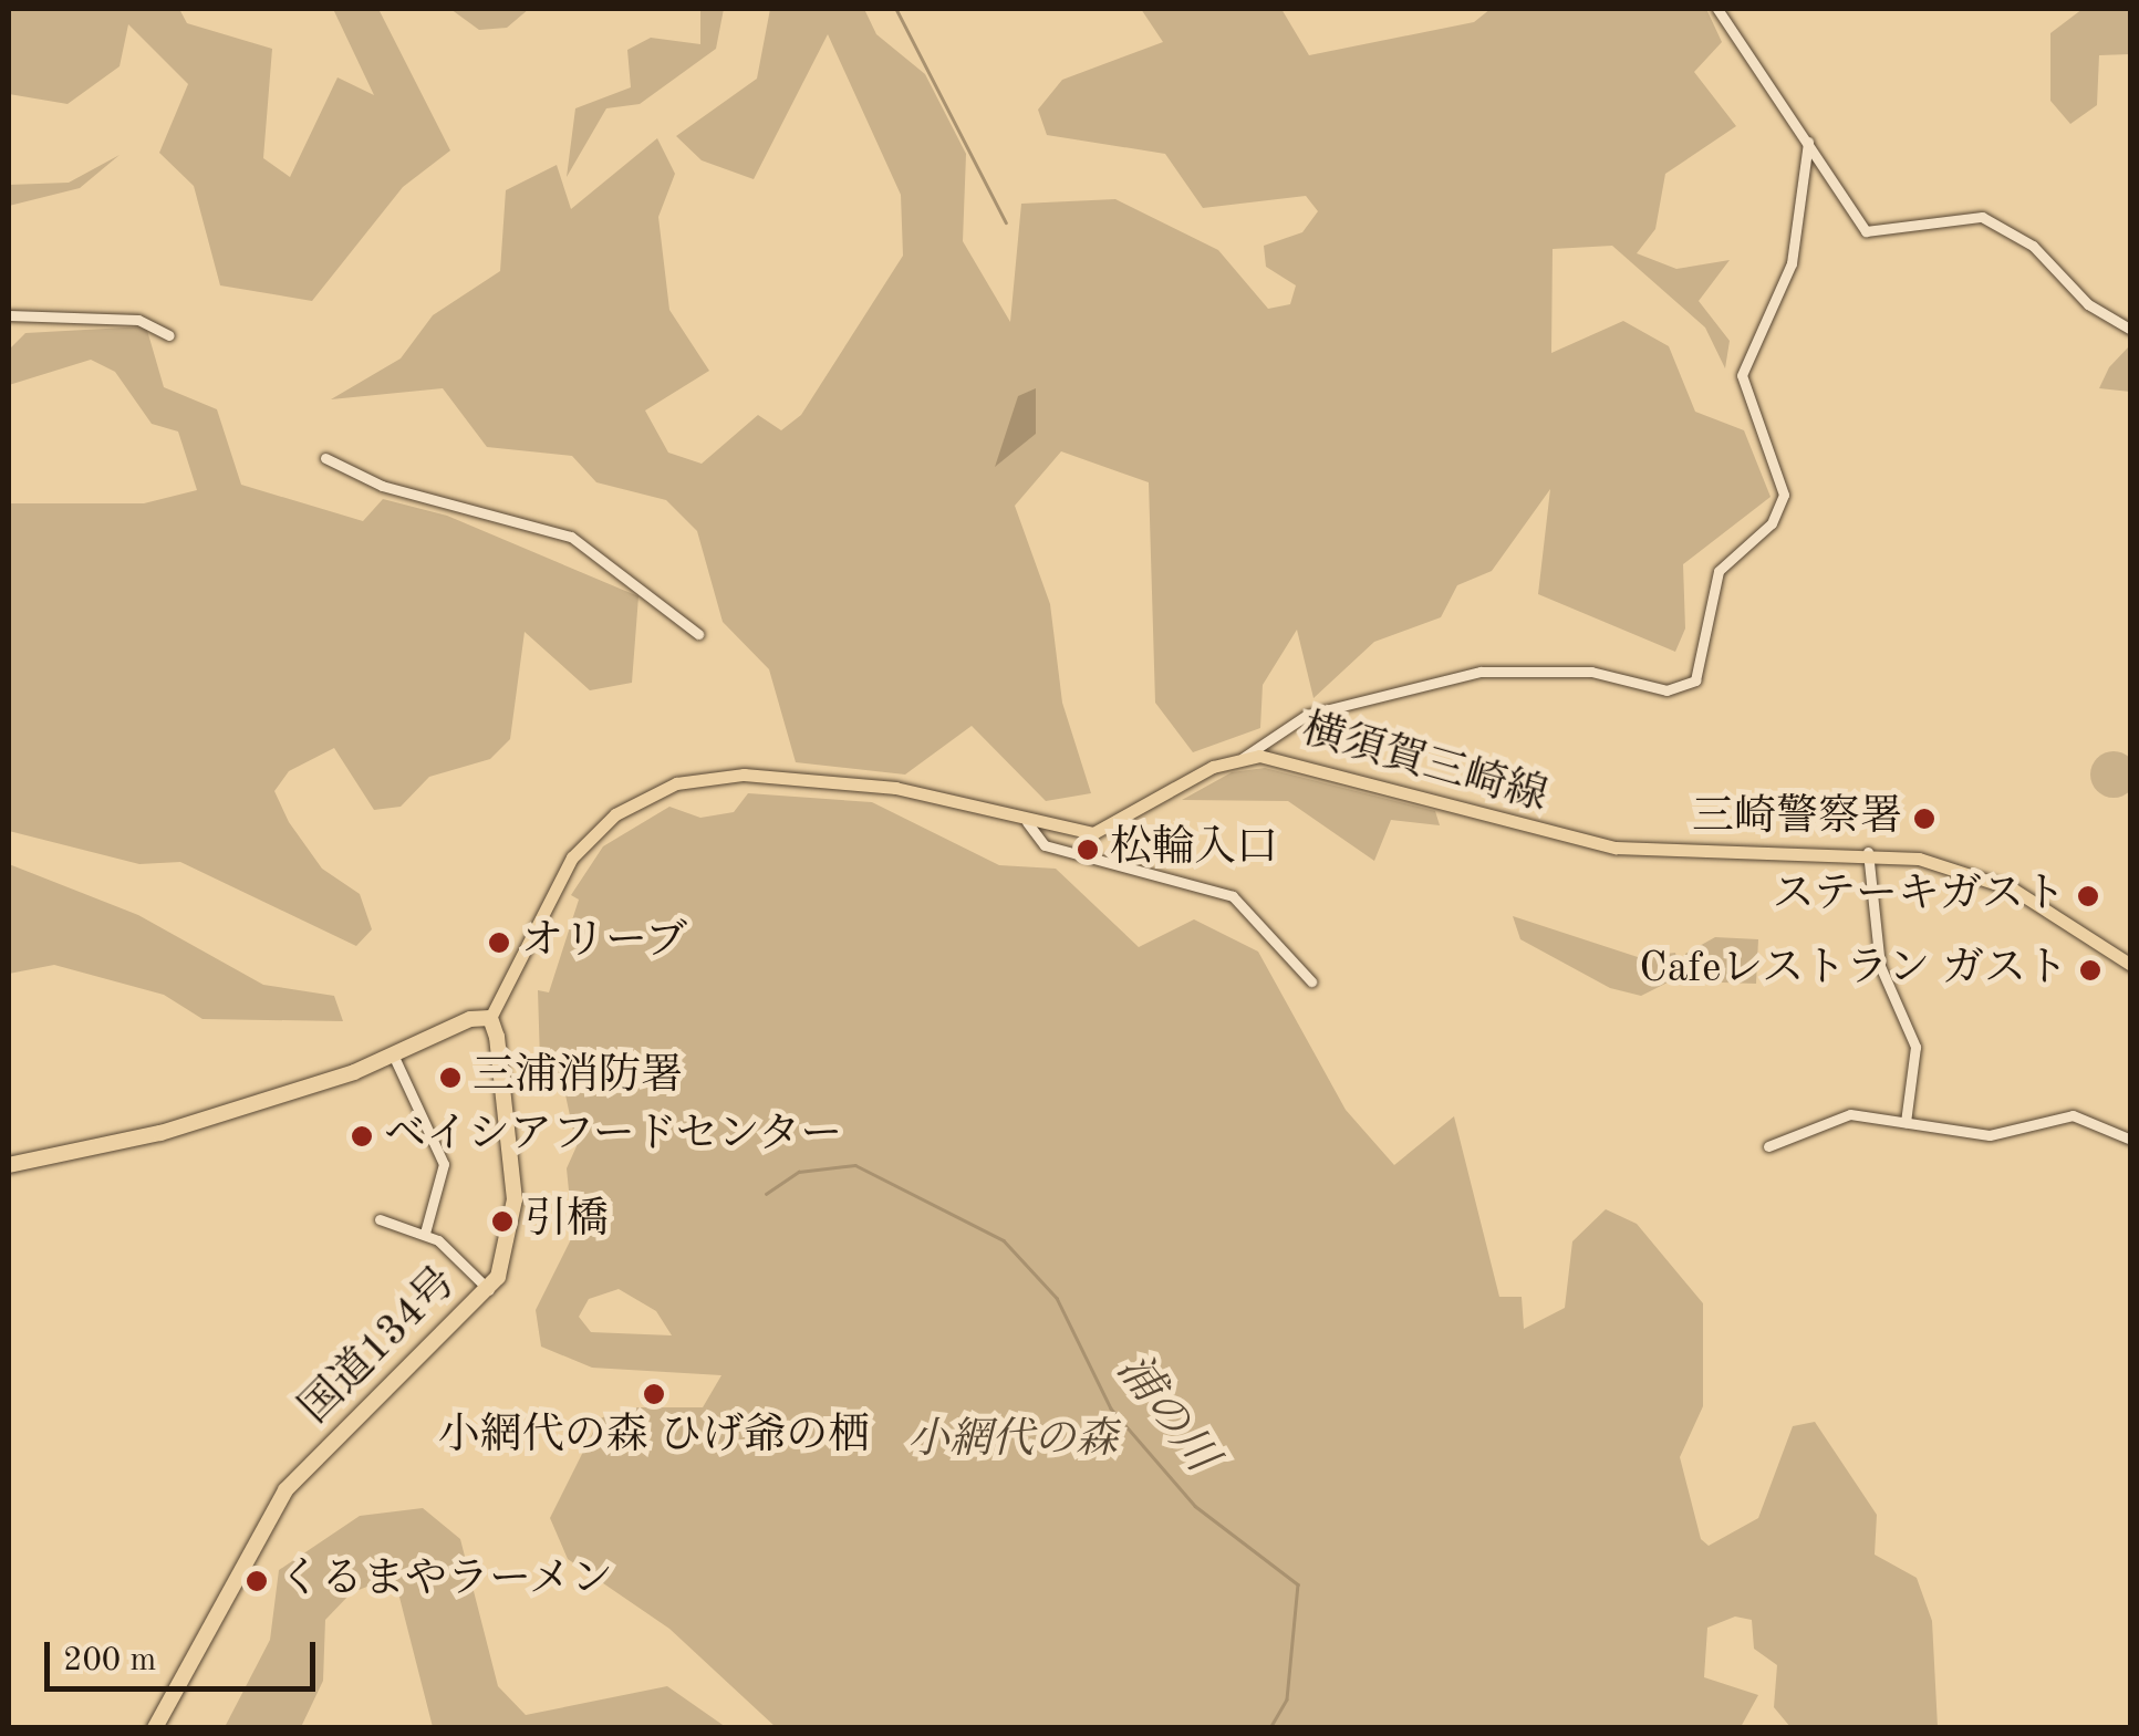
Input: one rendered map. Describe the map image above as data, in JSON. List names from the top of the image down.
{
  "streets": {
    "highway": ["国道134号"],
    "main road": ["横須賀三崎線"]
  },
  "crossings": [
    ["横須賀三崎線", "国道134号"]
  ],
  "water": ["浦の川"],
  "parks": ["小網代の森"],
  "places": [
    "三崎警察署",
    "松輪入口",
    "ステーキガスト",
    "オリーブ",
    "Cafeレストラン ガスト",
    "三浦消防署",
    "ベイシアフードセンター",
    "引橋",
    "小網代の森 ひげ爺の栖",
    "くるまやラーメン"
  ],
  "scale_bar": "200 m"
}
